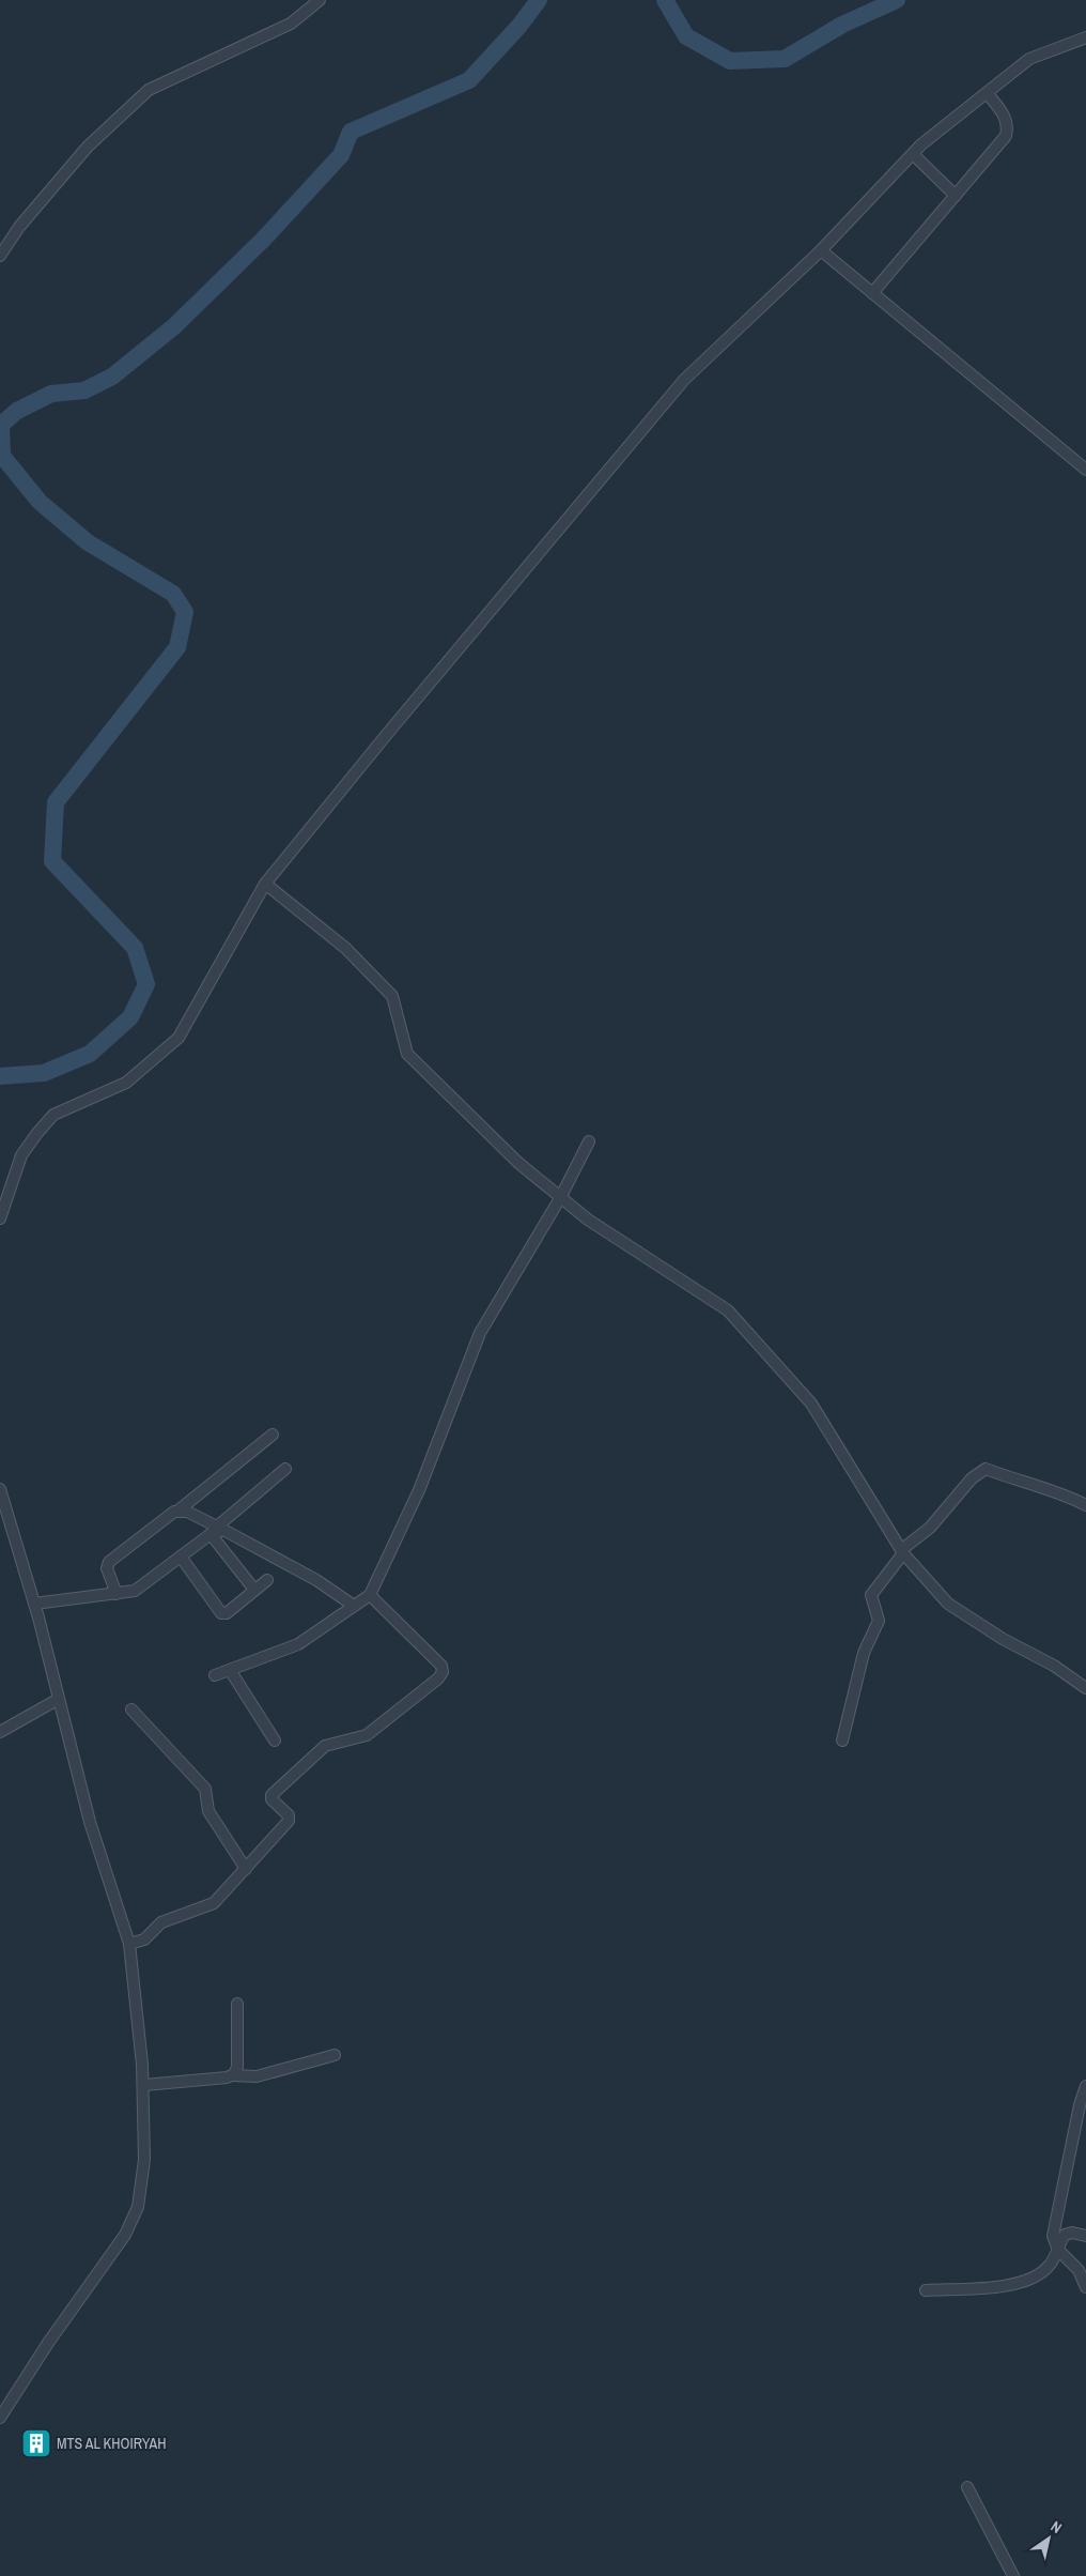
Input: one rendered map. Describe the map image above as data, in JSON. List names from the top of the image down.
{
  "places": {
    "building": ["MTS AL KHOIRYAH"]
  },
  "north": "top right"
}
